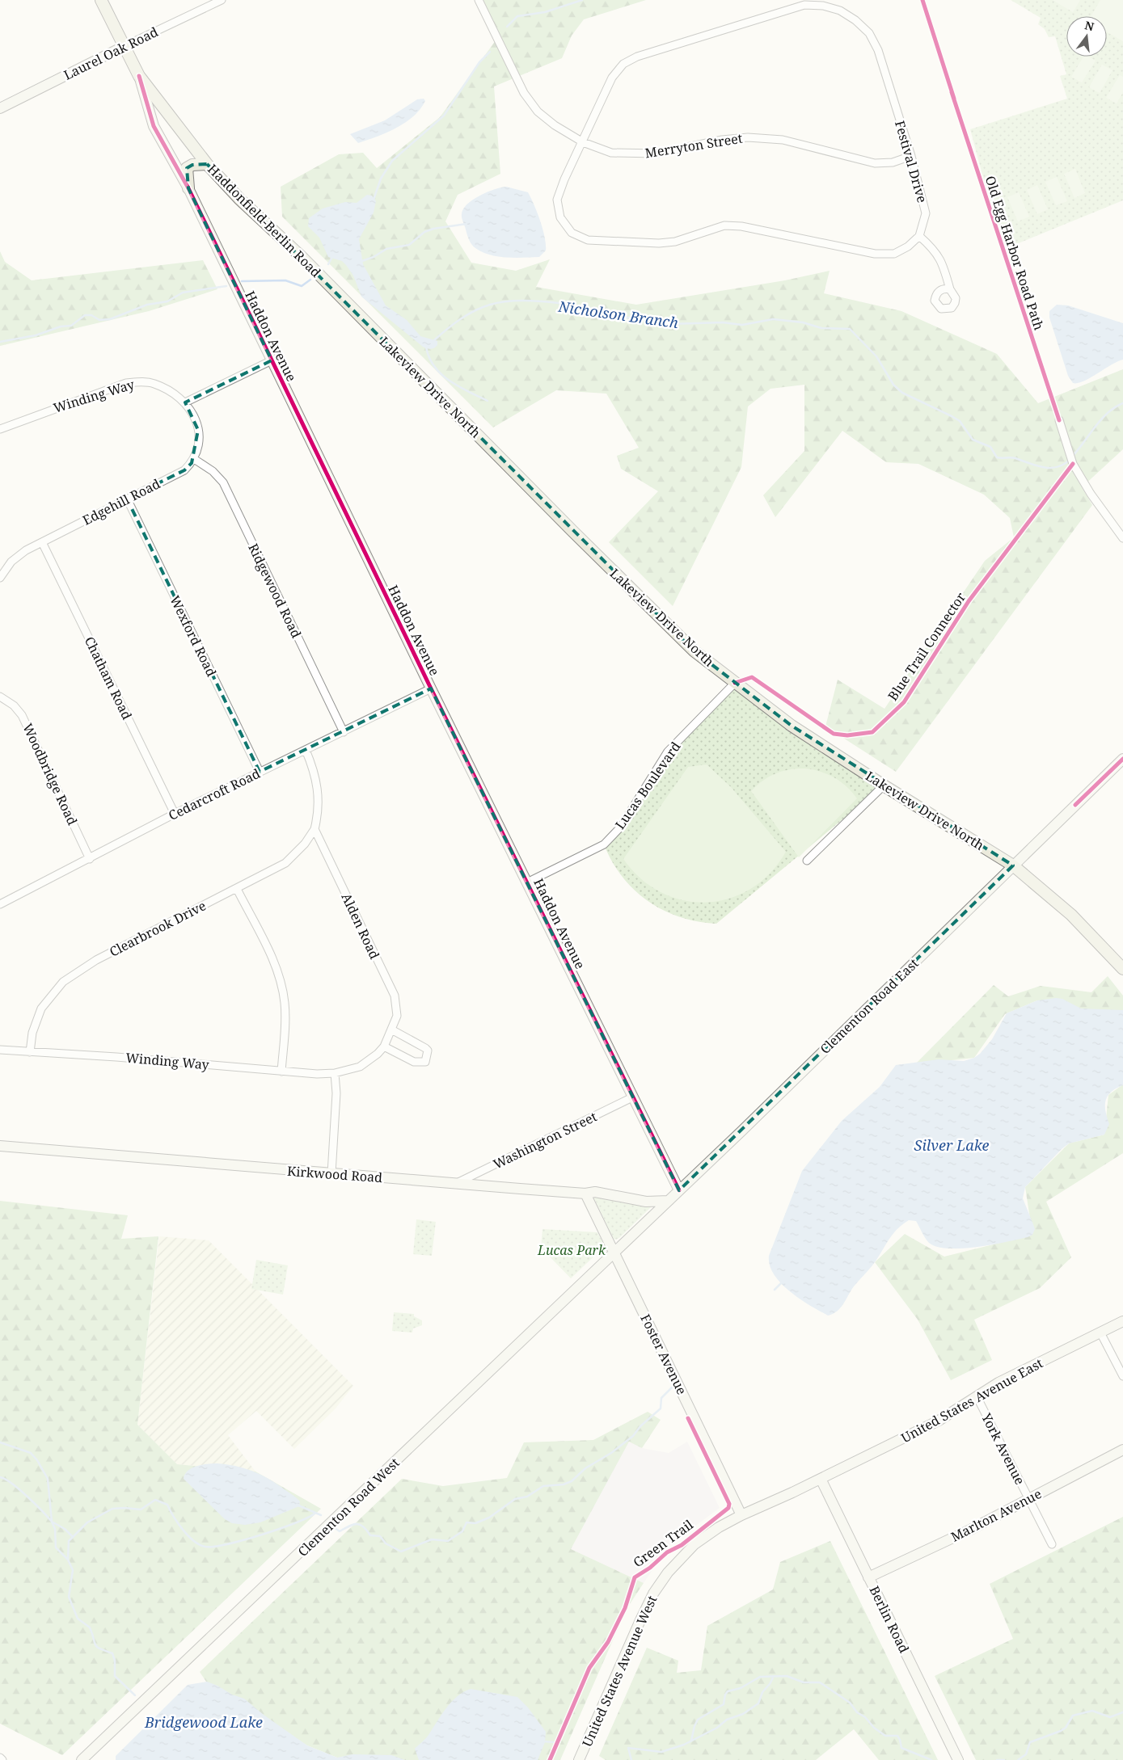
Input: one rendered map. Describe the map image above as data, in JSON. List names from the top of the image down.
{
  "streets": {
    "main road": ["Haddonfield-Berlin Road", "Lakeview Drive North"],
    "street": [
      "Laurel Oak Road",
      "Merryton Street",
      "Festival Drive",
      "Haddon Avenue",
      "Winding Way",
      "Edgehill Road",
      "Ridgewood Road",
      "Wexford Road",
      "Chatham Road",
      "Woodbridge Road",
      "Lucas Boulevard",
      "Cedarcroft Road",
      "Alden Road",
      "Clearbrook Drive",
      "Clementon Road East",
      "Washington Street",
      "Kirkwood Road",
      "Foster Avenue",
      "United States Avenue East",
      "York Avenue",
      "Clementon Road West",
      "Marlton Avenue",
      "Berlin Road",
      "United States Avenue West"
    ],
    "cycle path": ["Old Egg Harbor Road Path", "Blue Trail Connector", "Green Trail"]
  },
  "crossings": [
    ["Laurel Oak Road", "Haddonfield-Berlin Road"],
    ["Merryton Street", "Festival Drive"],
    ["Haddonfield-Berlin Road", "Haddon Avenue"],
    ["Haddonfield-Berlin Road", "Lakeview Drive North"],
    ["Haddon Avenue", "Lucas Boulevard"],
    ["Haddon Avenue", "Cedarcroft Road"],
    ["Haddon Avenue", "Clementon Road East"],
    ["Haddon Avenue", "Washington Street"],
    ["Lakeview Drive North", "Lucas Boulevard"],
    ["Lakeview Drive North", "Clementon Road East"],
    ["Winding Way", "Alden Road"],
    ["Winding Way", "Clearbrook Drive"],
    ["Edgehill Road", "Ridgewood Road"],
    ["Edgehill Road", "Wexford Road"],
    ["Edgehill Road", "Chatham Road"],
    ["Ridgewood Road", "Cedarcroft Road"],
    ["Wexford Road", "Cedarcroft Road"],
    ["Chatham Road", "Cedarcroft Road"],
    ["Woodbridge Road", "Cedarcroft Road"],
    ["Alden Road", "Clearbrook Drive"],
    ["Clementon Road East", "Kirkwood Road"],
    ["Clementon Road East", "Foster Avenue"],
    ["Clementon Road East", "Clementon Road West"],
    ["Washington Street", "Kirkwood Road"],
    ["Kirkwood Road", "Foster Avenue"],
    ["Foster Avenue", "Clementon Road West"],
    ["Foster Avenue", "United States Avenue West"],
    ["United States Avenue East", "York Avenue"],
    ["United States Avenue East", "Berlin Road"],
    ["United States Avenue East", "United States Avenue West"],
    ["York Avenue", "Marlton Avenue"],
    ["Marlton Avenue", "Berlin Road"],
    ["Berlin Road", "United States Avenue West"]
  ],
  "water": ["Nicholson Branch", "Silver Lake", "Bridgewood Lake"],
  "parks": ["Lucas Park"],
  "north": "top"
}
